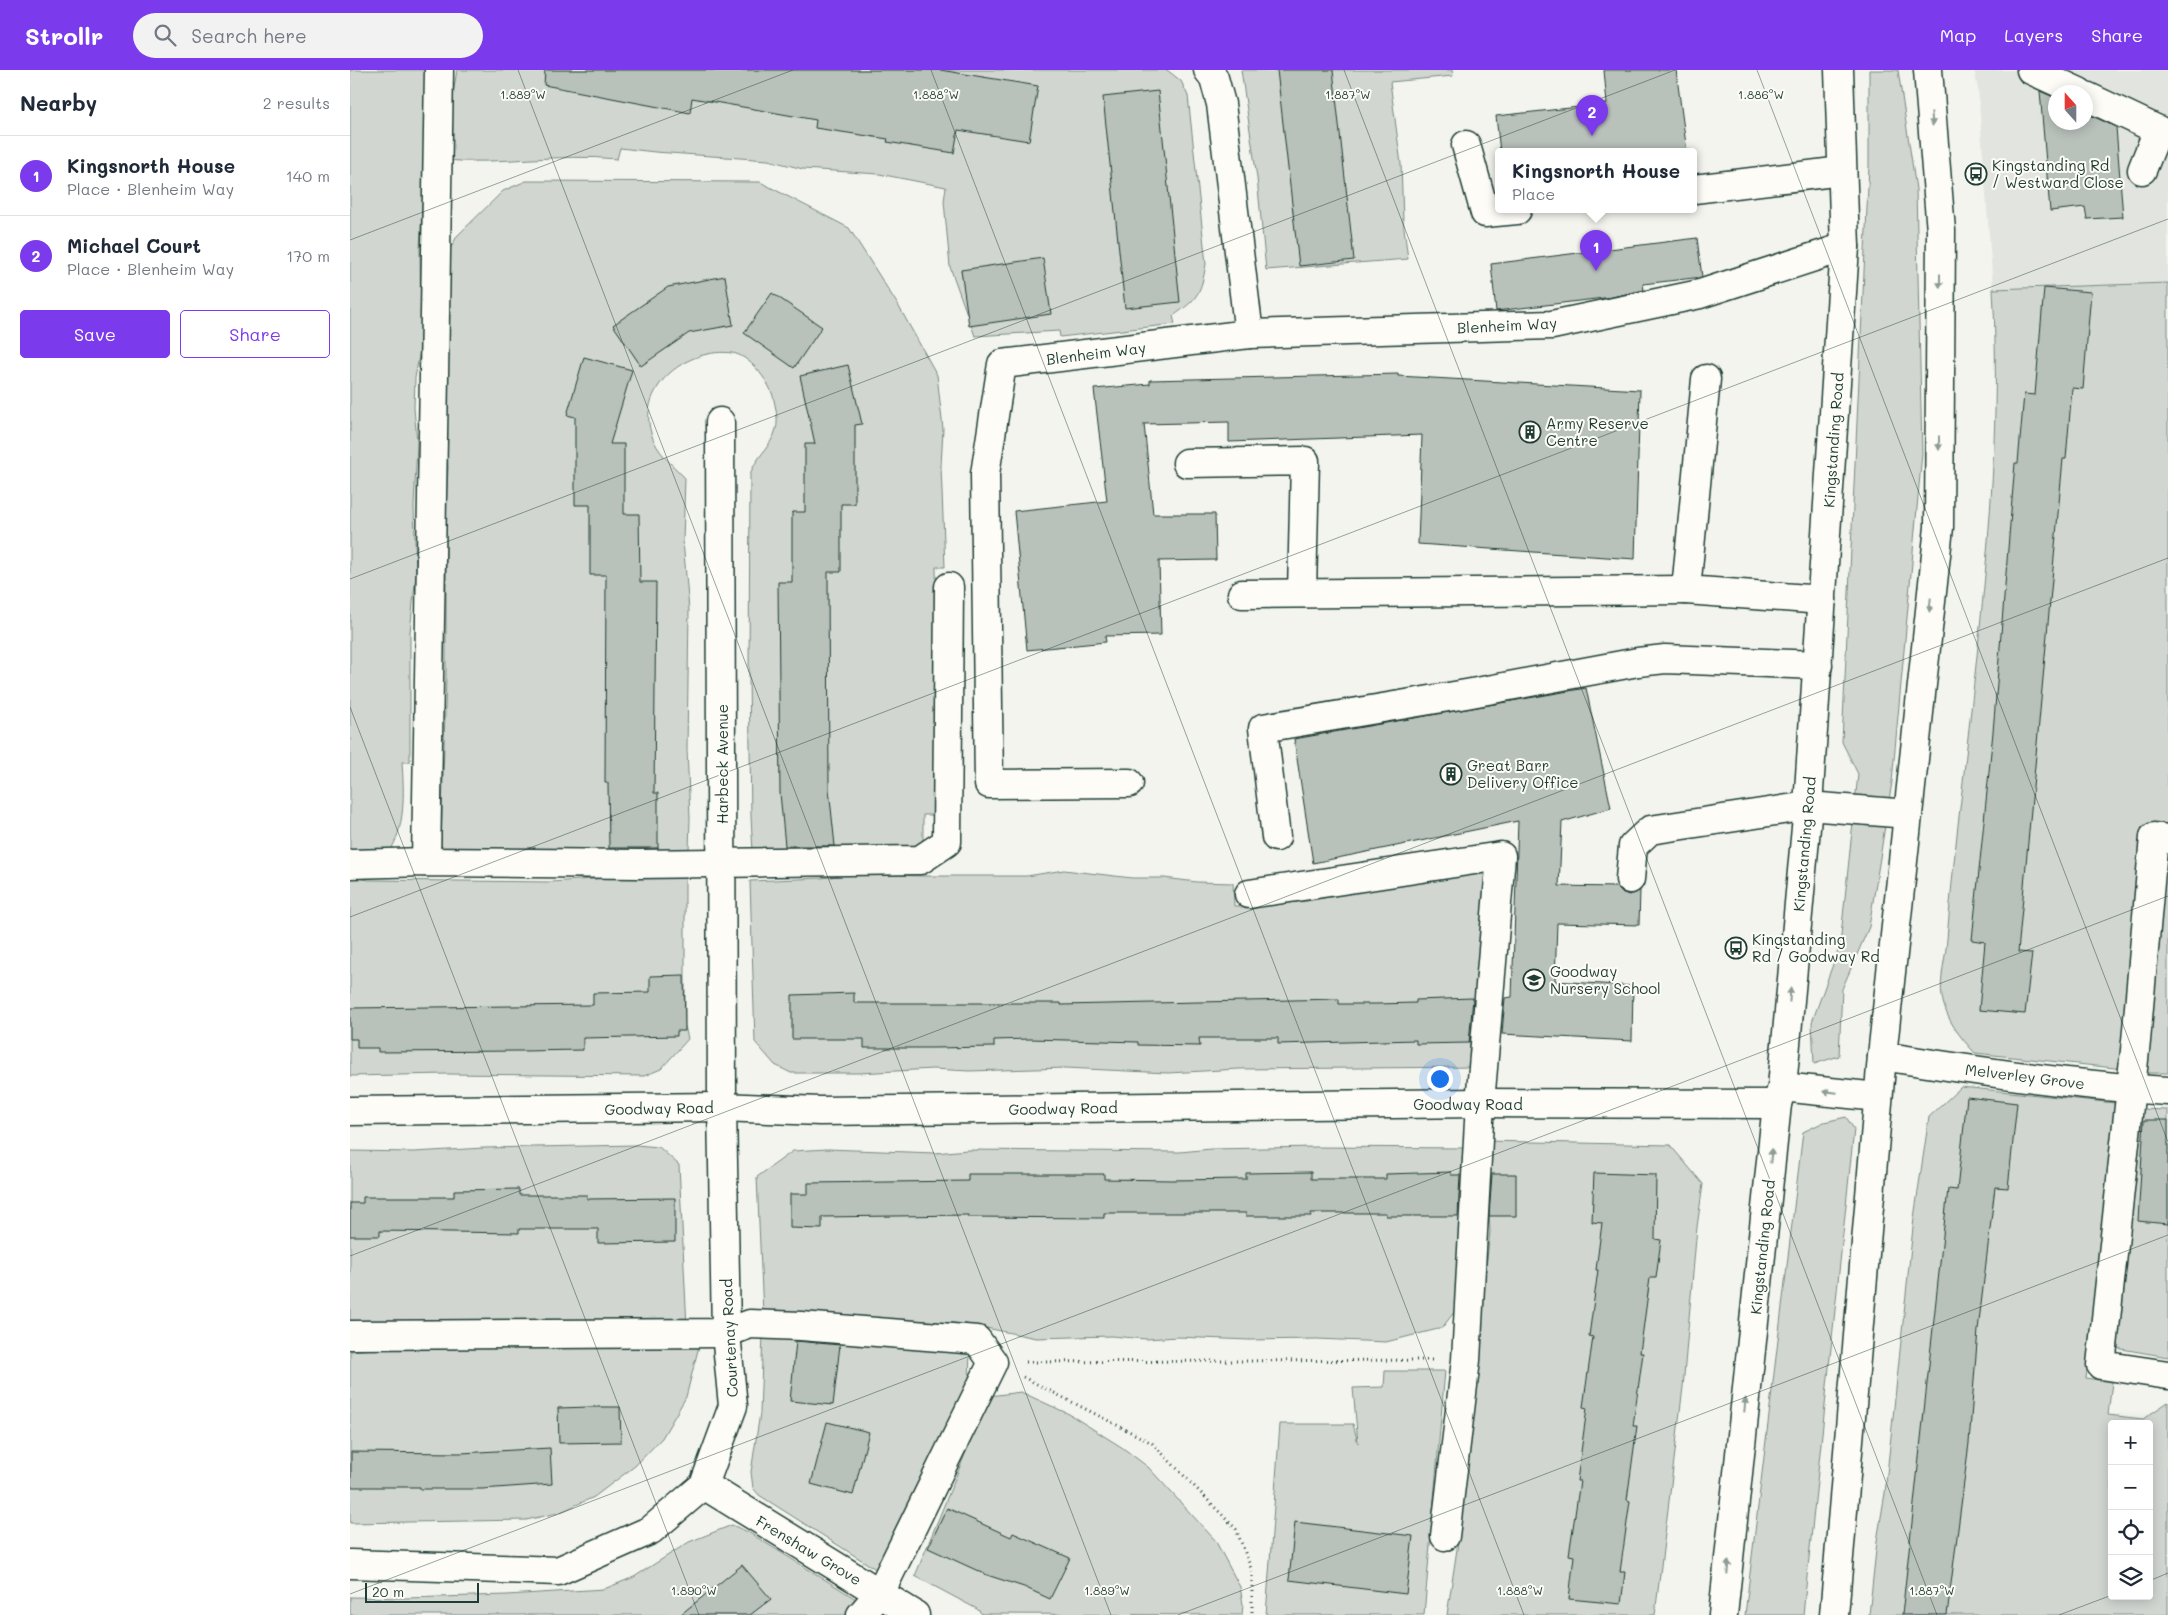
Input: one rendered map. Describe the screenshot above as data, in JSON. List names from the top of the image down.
{
  "streets": {
    "street": [
      "Blenheim Way",
      "Kingstanding Road",
      "Harbeck Avenue",
      "Melverley Grove",
      "Goodway Road",
      "Courtenay Road",
      "Frenshaw Grove"
    ]
  },
  "crossings": [
    ["Blenheim Way", "Kingstanding Road"],
    ["Kingstanding Road", "Goodway Road"],
    ["Harbeck Avenue", "Goodway Road"],
    ["Harbeck Avenue", "Courtenay Road"],
    ["Goodway Road", "Courtenay Road"],
    ["Courtenay Road", "Frenshaw Grove"]
  ],
  "places": {
    "bus stop": ["Kingstanding Rd / Westward Close", "Kingstanding Rd / Goodway Rd"],
    "building": ["Army Reserve Centre", "Great Barr Delivery Office"],
    "school or university": ["Goodway Nursery School"]
  },
  "scale_bar": "20 m",
  "north": "top",
  "page": {
    "header": "Strollr",
    "search": "Search here",
    "nav": ["Map", "Layers", "Share"],
    "heading": ["Nearby", "2 results"],
    "pins": ["2", "1"],
    "list": [
      {
        "mark": "1",
        "name": "Kingsnorth House",
        "note": "Place · Blenheim Way",
        "value": "140 m"
      },
      {
        "mark": "2",
        "name": "Michael Court",
        "note": "Place · Blenheim Way",
        "value": "170 m"
      }
    ],
    "popup": ["Kingsnorth House", "Place"],
    "buttons": ["Save", "Share"],
    "map_buttons": ["+", "−"],
    "scale": "20 m"
  },
  "coordinates": [
    "1.889°W",
    "1.888°W",
    "1.887°W",
    "1.886°W",
    "1.890°W"
  ]
}
